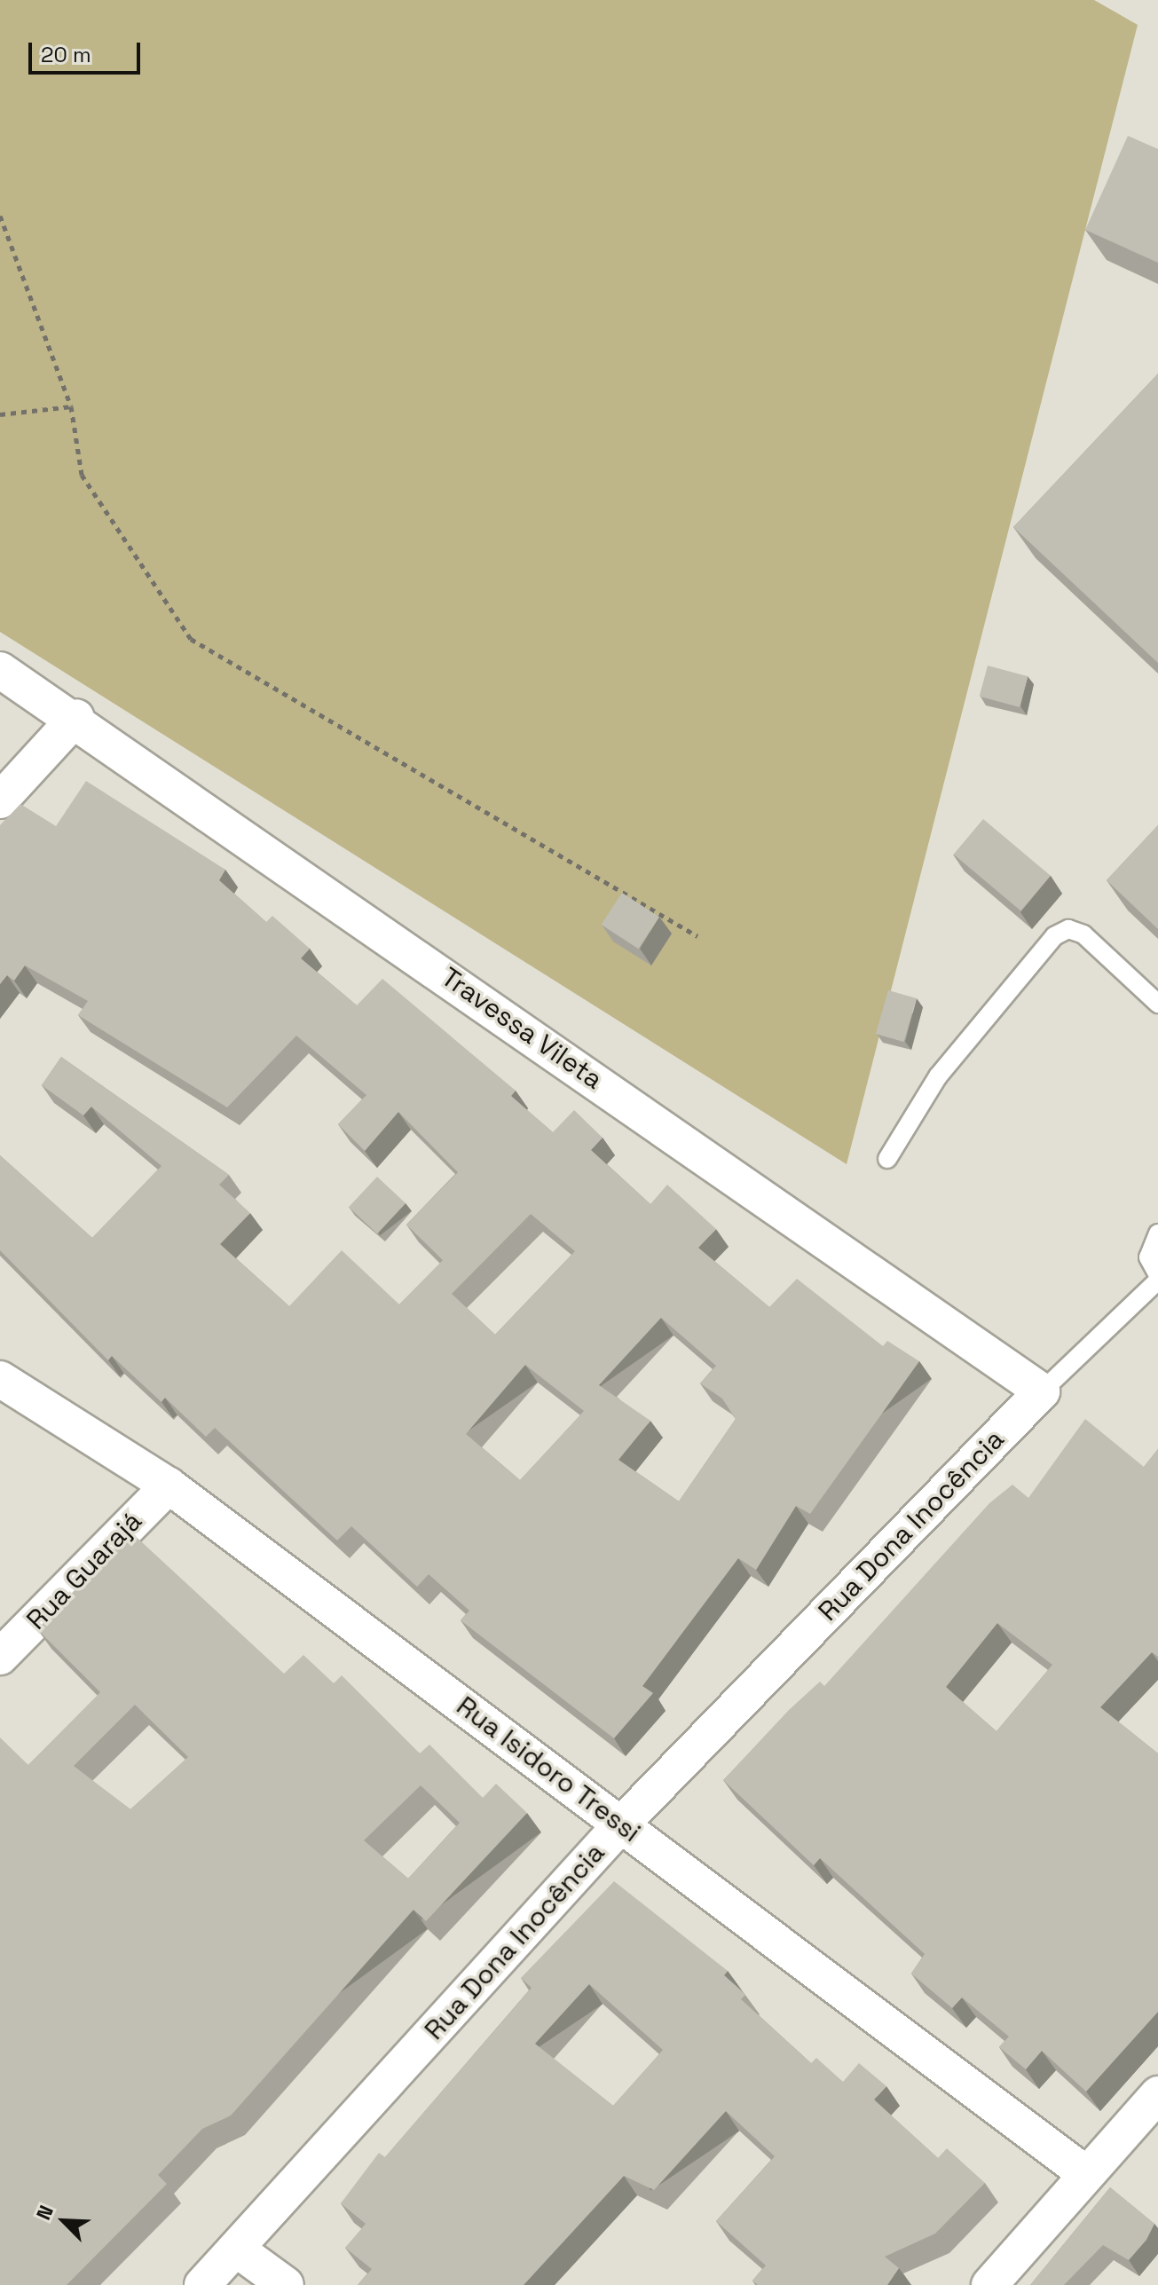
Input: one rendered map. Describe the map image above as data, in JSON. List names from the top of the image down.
{
  "streets": {
    "street": [
      "Travessa Vileta",
      "Rua Dona Inocência",
      "Rua Guarajá",
      "Rua Isidoro Tressi"
    ]
  },
  "crossings": [
    ["Travessa Vileta", "Rua Dona Inocência"],
    ["Rua Dona Inocência", "Rua Isidoro Tressi"],
    ["Rua Guarajá", "Rua Isidoro Tressi"]
  ],
  "scale_bar": "20 m",
  "north": "top left"
}
